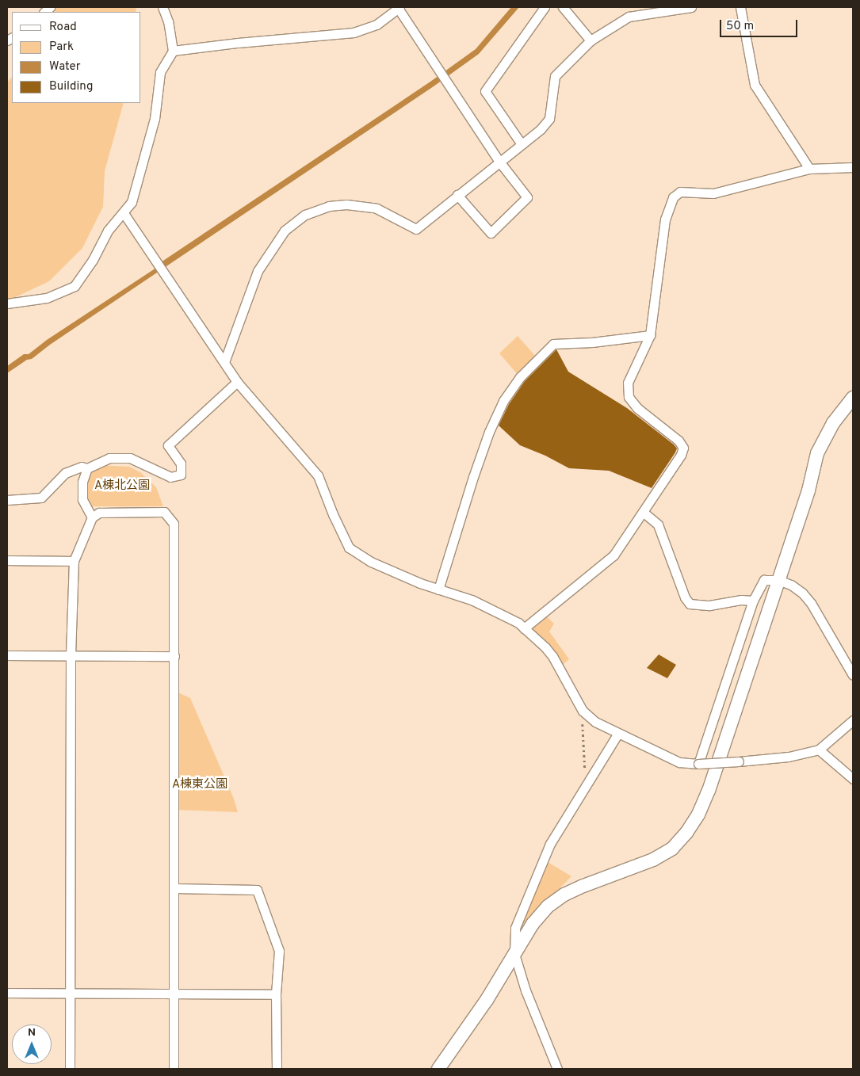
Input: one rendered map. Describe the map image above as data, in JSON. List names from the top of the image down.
{
  "parks": ["A棟北公園", "A棟東公園"],
  "legend": [
    "Road",
    "Park",
    "Water",
    "Building"
  ],
  "scale_bar": "50 m",
  "north": "top"
}
